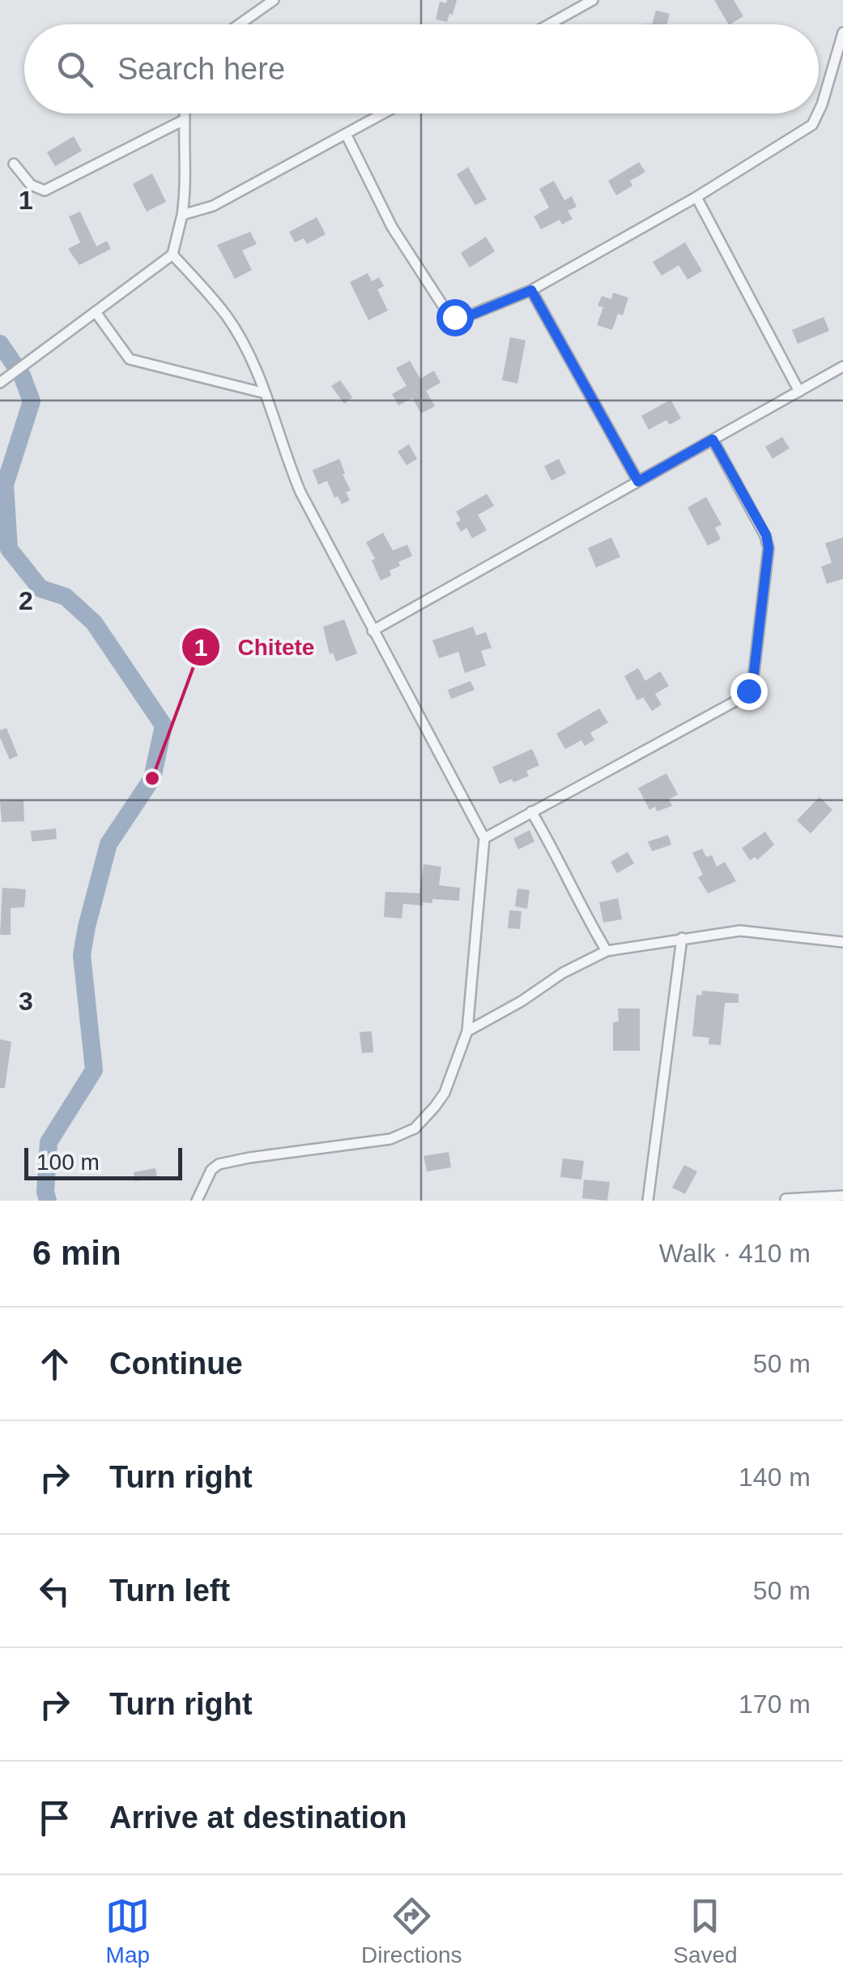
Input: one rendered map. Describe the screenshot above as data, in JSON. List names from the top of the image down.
{
  "places": ["Chitete"],
  "scale_bar": "100 m",
  "page": {
    "search": "Search here",
    "scale": "100 m",
    "heading": ["6 min", "Walk · 410 m"],
    "list": [
      ["Continue", "50 m"],
      ["Turn right", "140 m"],
      ["Turn left", "50 m"],
      ["Turn right", "170 m"],
      "Arrive at destination"
    ],
    "nav": ["Map", "Directions", "Saved"]
  },
  "grid": {
    "rows": ["1", "2", "3"]
  }
}
